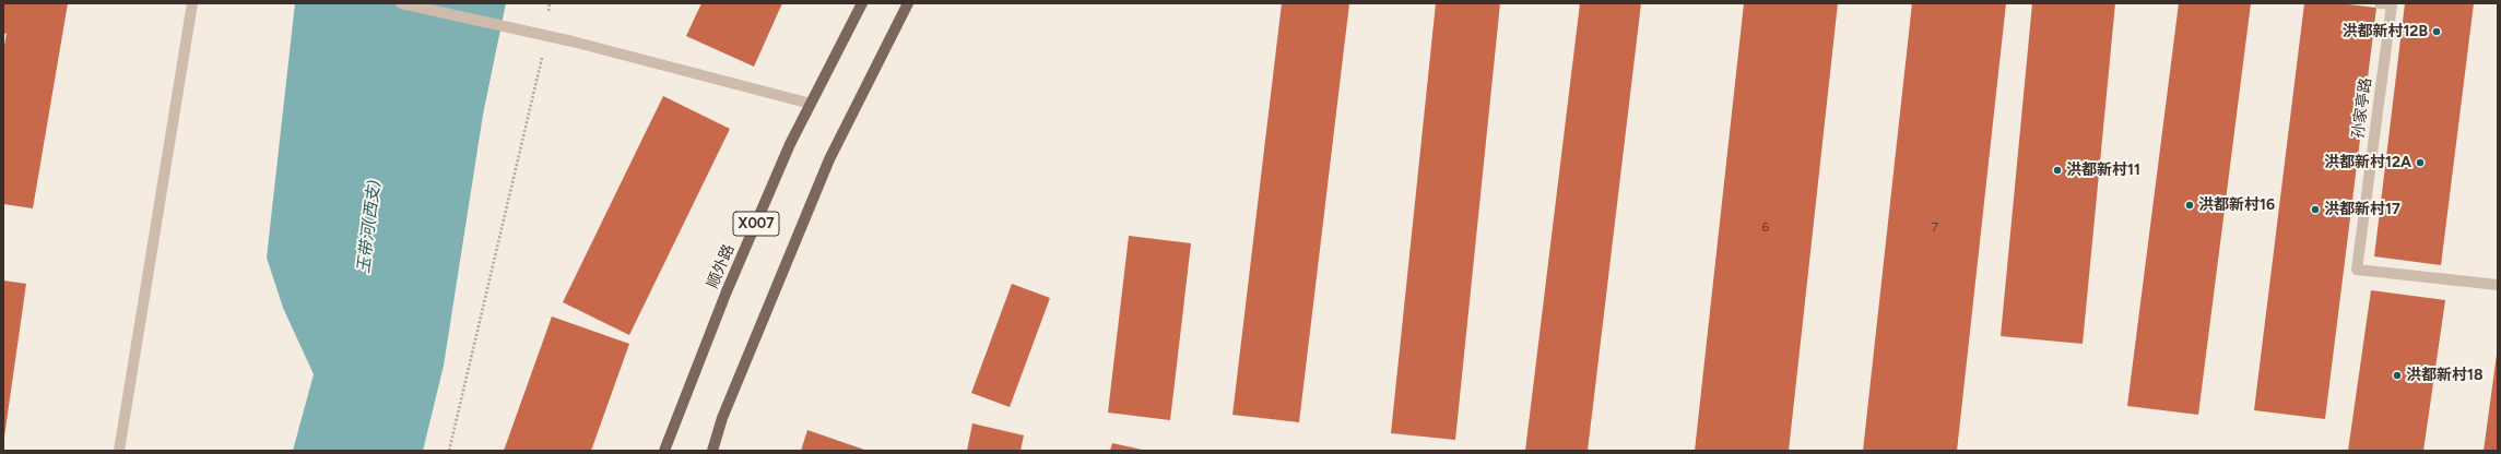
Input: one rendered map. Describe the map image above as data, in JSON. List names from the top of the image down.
{
  "streets": {
    "main road": ["X007", "顺外路"],
    "street": ["孙家亭路"]
  },
  "water": ["玉带河(西支)"],
  "places": [
    "洪都新村12B",
    "洪都新村12A",
    "洪都新村11",
    "洪都新村16",
    "洪都新村17",
    "洪都新村18"
  ],
  "house_numbers": ["6", "7"]
}
